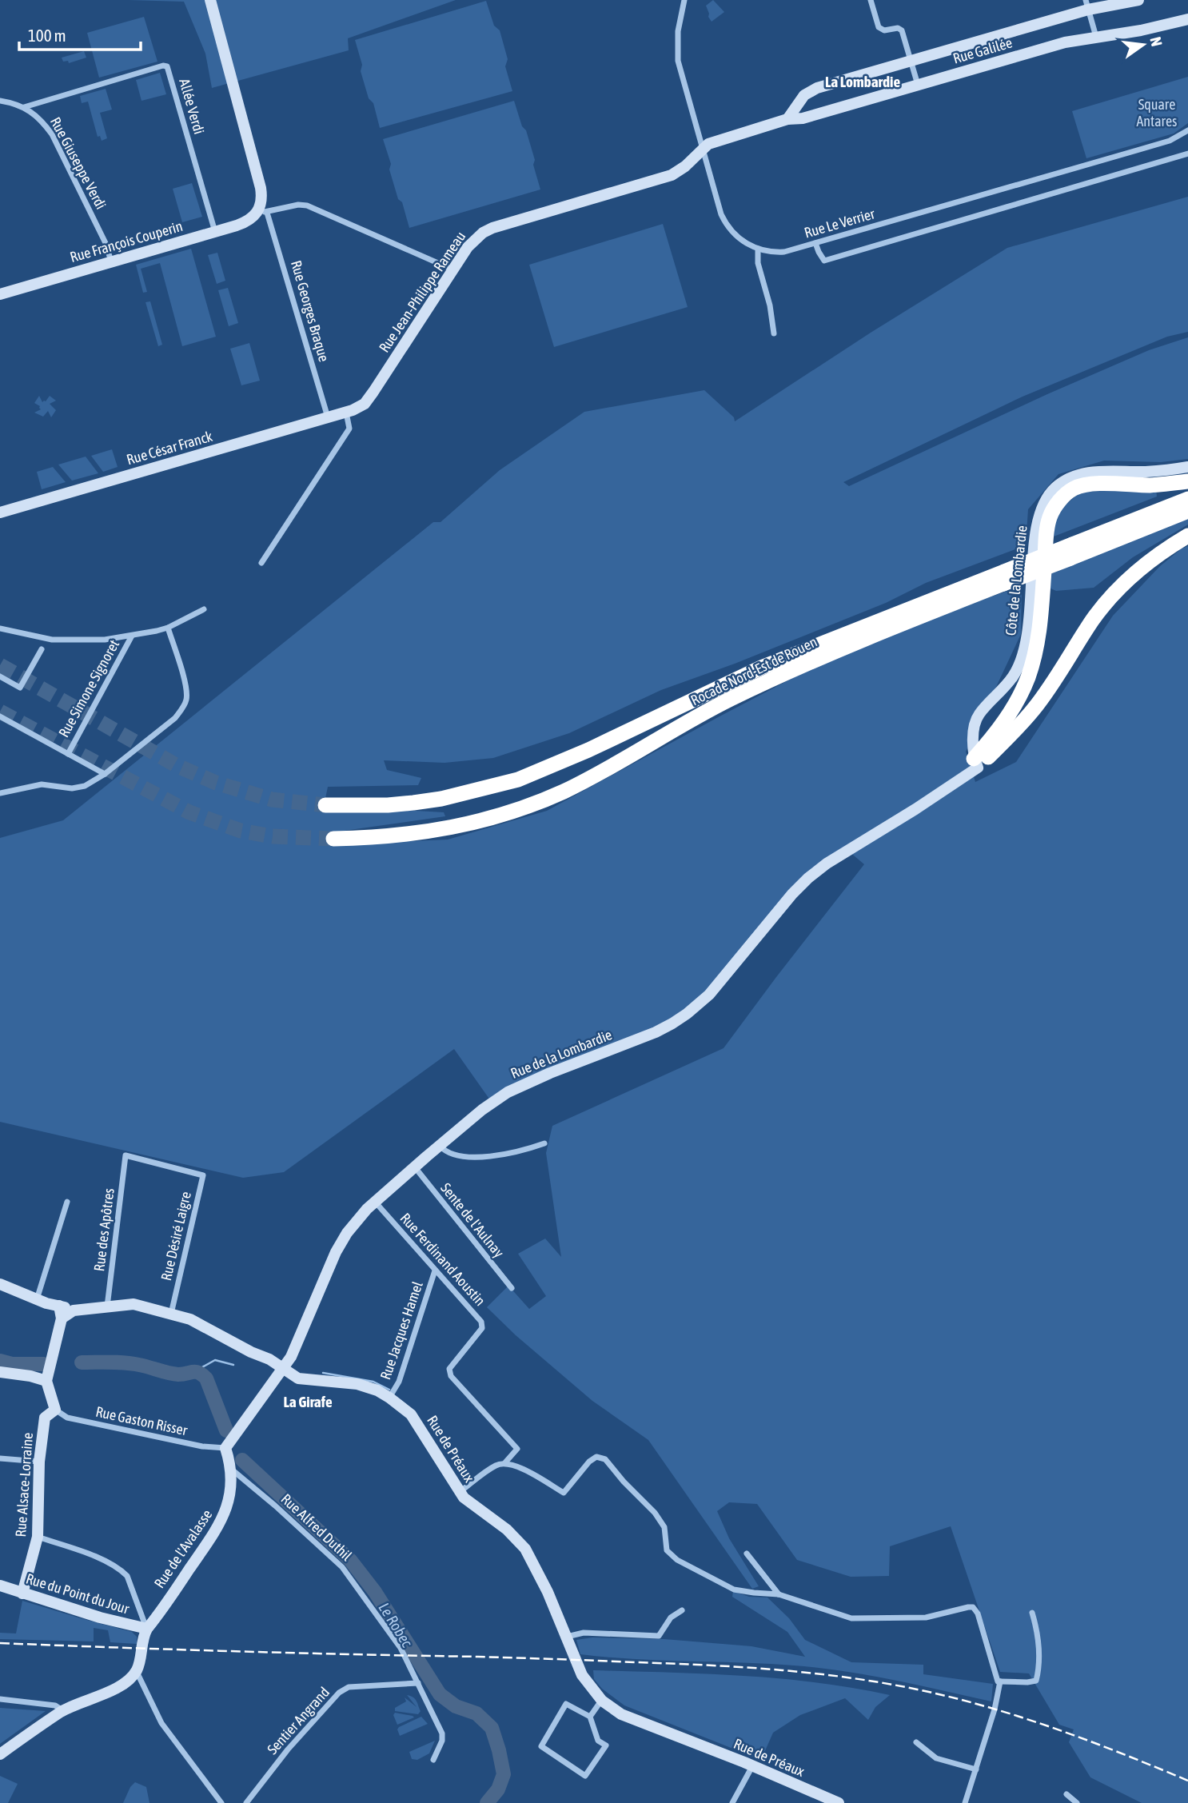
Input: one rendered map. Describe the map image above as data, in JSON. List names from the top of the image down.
{
  "streets": {
    "highway": ["Rocade Nord-Est de Rouen"],
    "street": [
      "Rue Galilée",
      "Allée Verdi",
      "Rue Giuseppe Verdi",
      "Rue Le Verrier",
      "Rue François Couperin",
      "Rue Jean-Philippe Rameau",
      "Rue Georges Braque",
      "Rue César Franck",
      "Côte de la Lombardie",
      "Rue Simone Signoret",
      "Rue de la Lombardie",
      "Sente de l'Aulnay",
      "Rue des Apôtres",
      "Rue Désiré Laigre",
      "Rue Ferdinand Aoustin",
      "Rue Jacques Hamel",
      "Rue Gaston Risser",
      "Rue de Préaux",
      "Rue Alsace-Lorraine",
      "Rue Alfred Duthil",
      "Rue de l'Avalasse",
      "Rue du Point du Jour",
      "Sentier Angrand"
    ]
  },
  "crossings": [
    ["Rue Galilée", "Rue Le Verrier"],
    ["Rue Galilée", "Rue Jean-Philippe Rameau"],
    ["Allée Verdi", "Rue Giuseppe Verdi"],
    ["Allée Verdi", "Rue François Couperin"],
    ["Rue Giuseppe Verdi", "Rue François Couperin"],
    ["Rue Le Verrier", "Rue Jean-Philippe Rameau"],
    ["Rue François Couperin", "Rue Jean-Philippe Rameau"],
    ["Rue François Couperin", "Rue Georges Braque"],
    ["Rue Jean-Philippe Rameau", "Rue César Franck"],
    ["Rue Georges Braque", "Rue César Franck"],
    ["Côte de la Lombardie", "Rue de la Lombardie"],
    ["Rue de la Lombardie", "Sente de l'Aulnay"],
    ["Rue de la Lombardie", "Rue Ferdinand Aoustin"],
    ["Rue de la Lombardie", "Rue Gaston Risser"],
    ["Rue de la Lombardie", "Rue de Préaux"],
    ["Rue de la Lombardie", "Rue de l'Avalasse"],
    ["Rue des Apôtres", "Rue Désiré Laigre"],
    ["Rue Ferdinand Aoustin", "Rue Jacques Hamel"],
    ["Rue Jacques Hamel", "Rue de Préaux"],
    ["Rue Gaston Risser", "Rue Alsace-Lorraine"],
    ["Rue Gaston Risser", "Rue de l'Avalasse"],
    ["Rue Alsace-Lorraine", "Rue du Point du Jour"],
    ["Rue Alfred Duthil", "Rue de l'Avalasse"],
    ["Rue Alfred Duthil", "Sentier Angrand"],
    ["Rue de l'Avalasse", "Rue du Point du Jour"]
  ],
  "districts": ["La Lombardie", "La Girafe"],
  "water": ["Le Robec"],
  "parks": ["Square Antares"],
  "scale_bar": "100 m",
  "north": "right"
}
